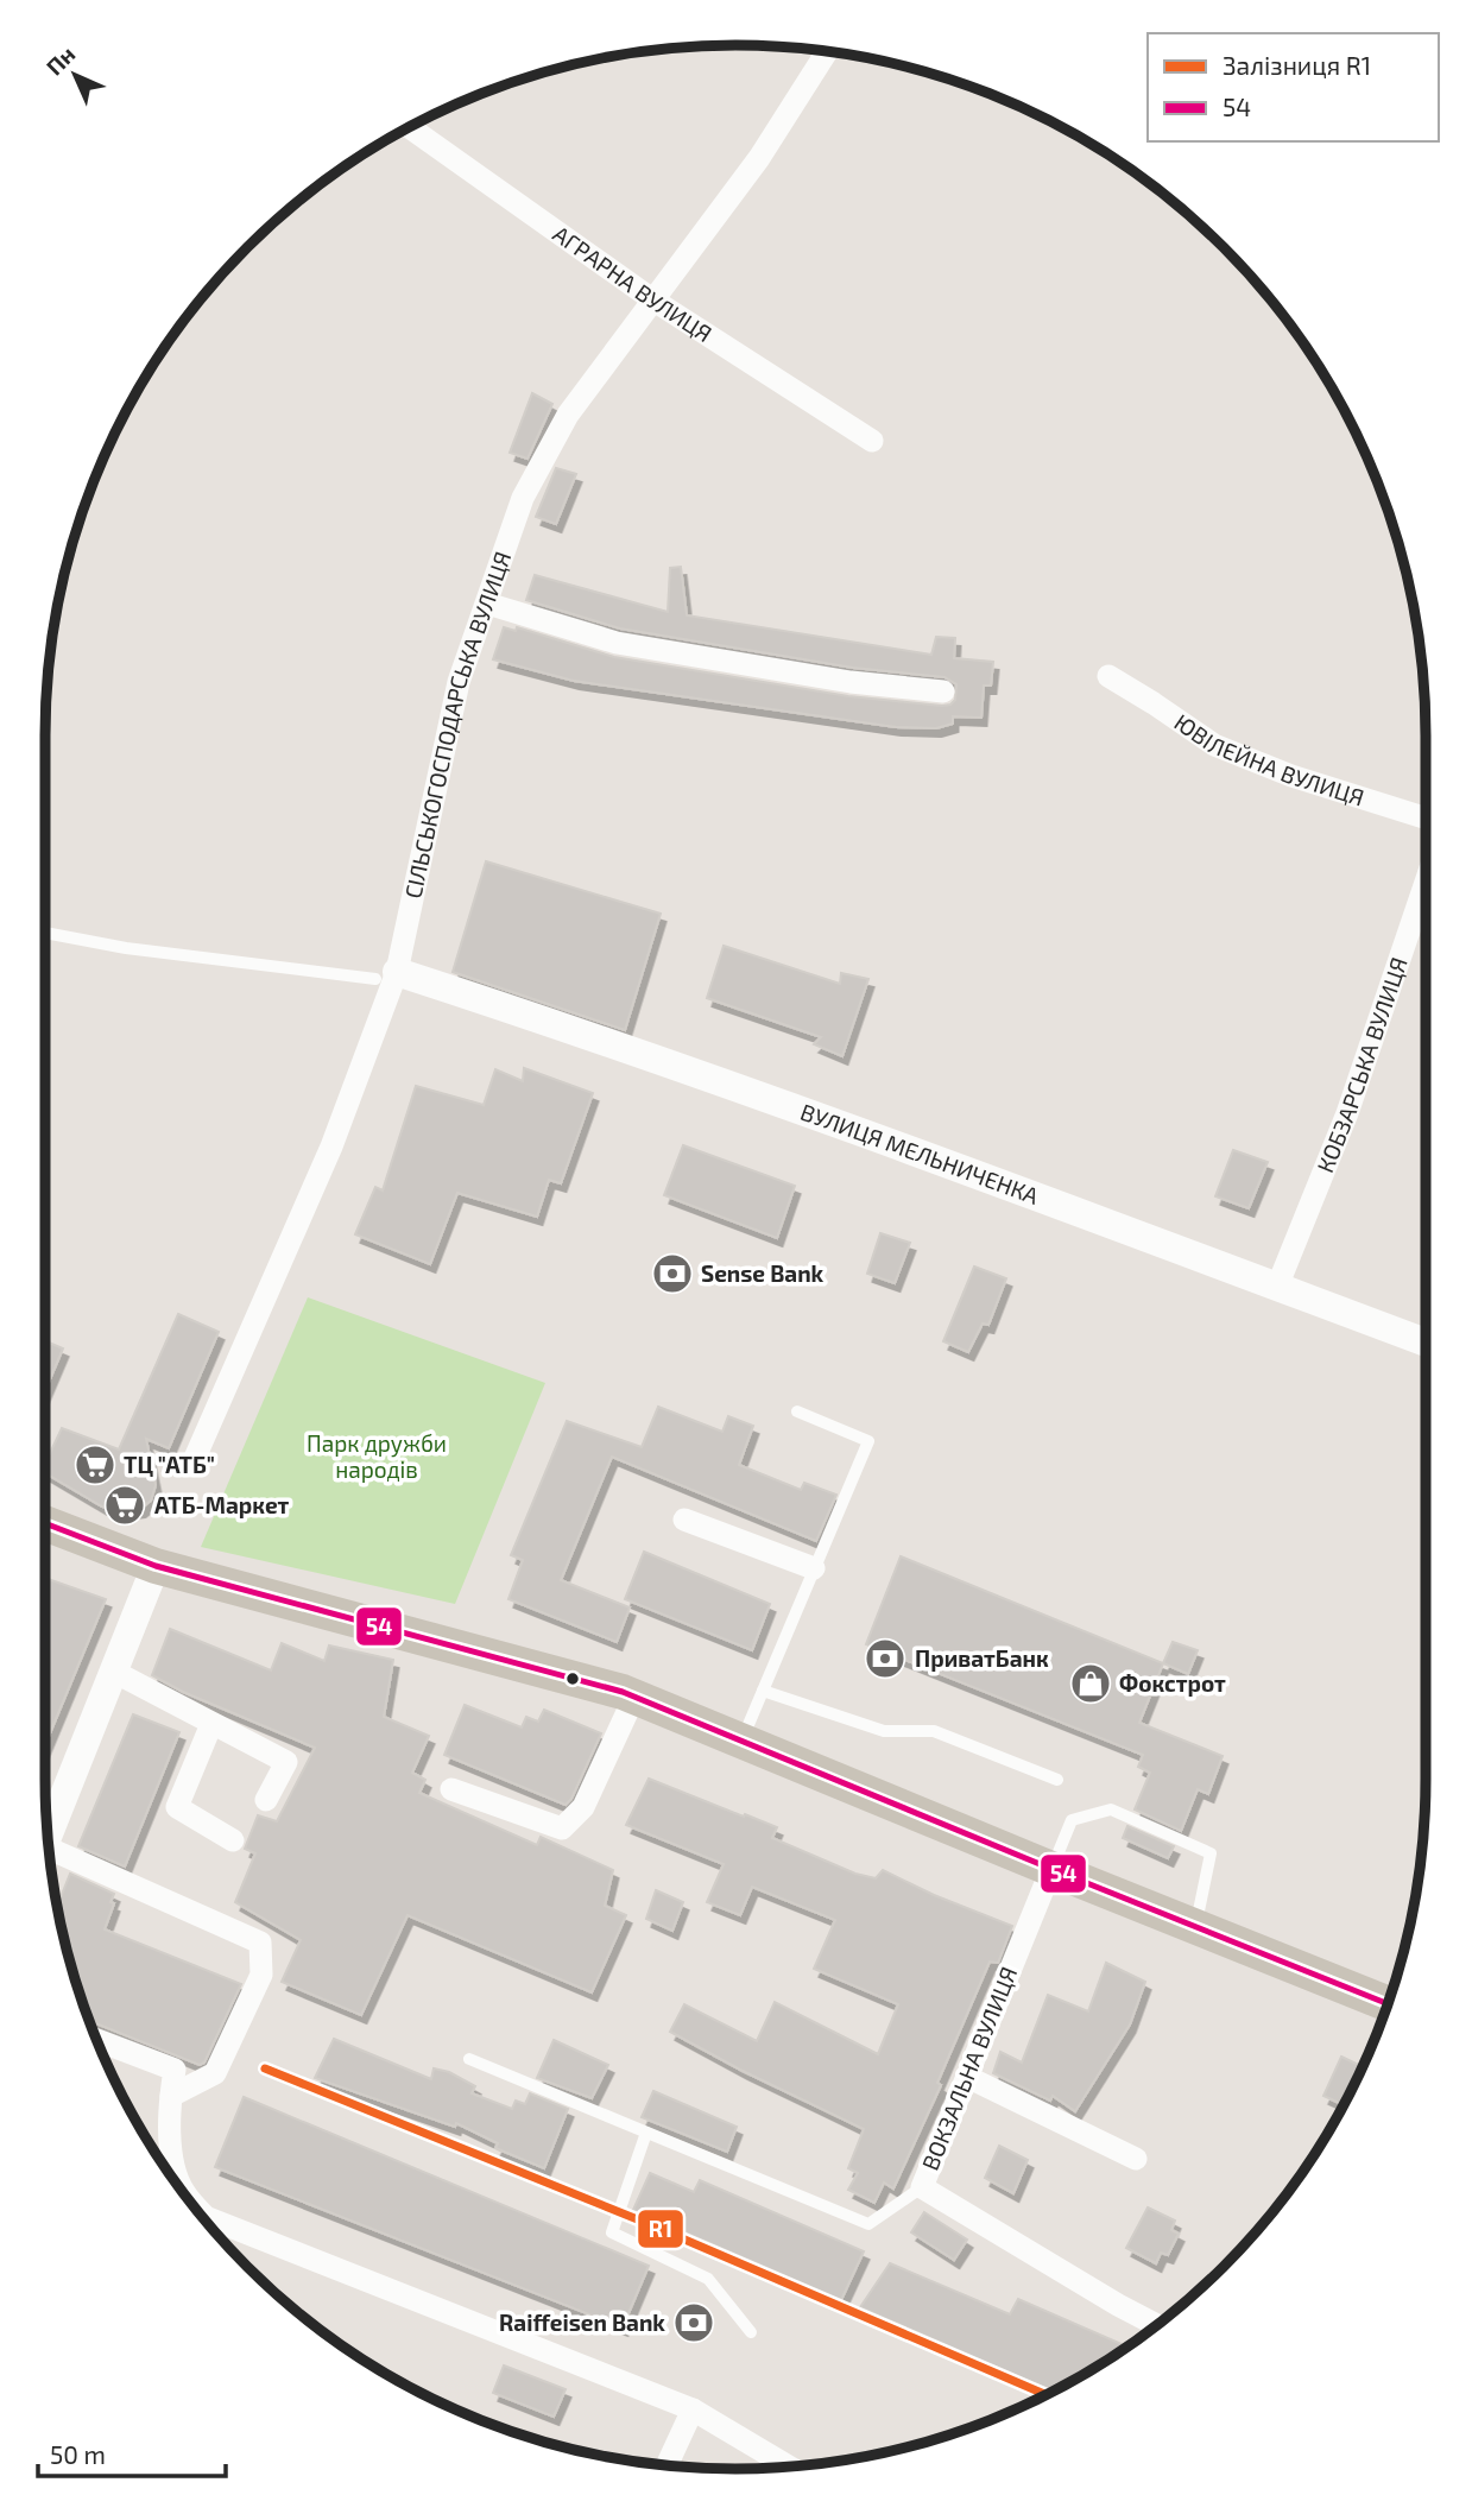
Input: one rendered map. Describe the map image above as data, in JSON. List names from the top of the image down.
{
  "streets": {
    "street": [
      "АГРАРНА ВУЛИЦЯ",
      "СІЛЬСЬКОГОСПОДАРСЬКА ВУЛИЦЯ",
      "ЮВІЛЕЙНА ВУЛИЦЯ",
      "КОБЗАРСЬКА ВУЛИЦЯ",
      "ВУЛИЦЯ МЕЛЬНИЧЕНКА",
      "ВОКЗАЛЬНА ВУЛИЦЯ"
    ]
  },
  "crossings": [
    ["АГРАРНА ВУЛИЦЯ", "СІЛЬСЬКОГОСПОДАРСЬКА ВУЛИЦЯ"],
    ["СІЛЬСЬКОГОСПОДАРСЬКА ВУЛИЦЯ", "ВУЛИЦЯ МЕЛЬНИЧЕНКА"],
    ["КОБЗАРСЬКА ВУЛИЦЯ", "ВУЛИЦЯ МЕЛЬНИЧЕНКА"]
  ],
  "parks": ["Парк дружби народів"],
  "places": {
    "bank": ["Sense Bank", "ПриватБанк", "Raiffeisen Bank"],
    "supermarket": ["ТЦ \"АТБ\"", "АТБ-Маркет"],
    "shop": ["Фокстрот"]
  },
  "lines": ["transit line 54", "rail line R1"],
  "legend": ["Залізниця R1", "54"],
  "scale_bar": "50 m",
  "north": "top left"
}
